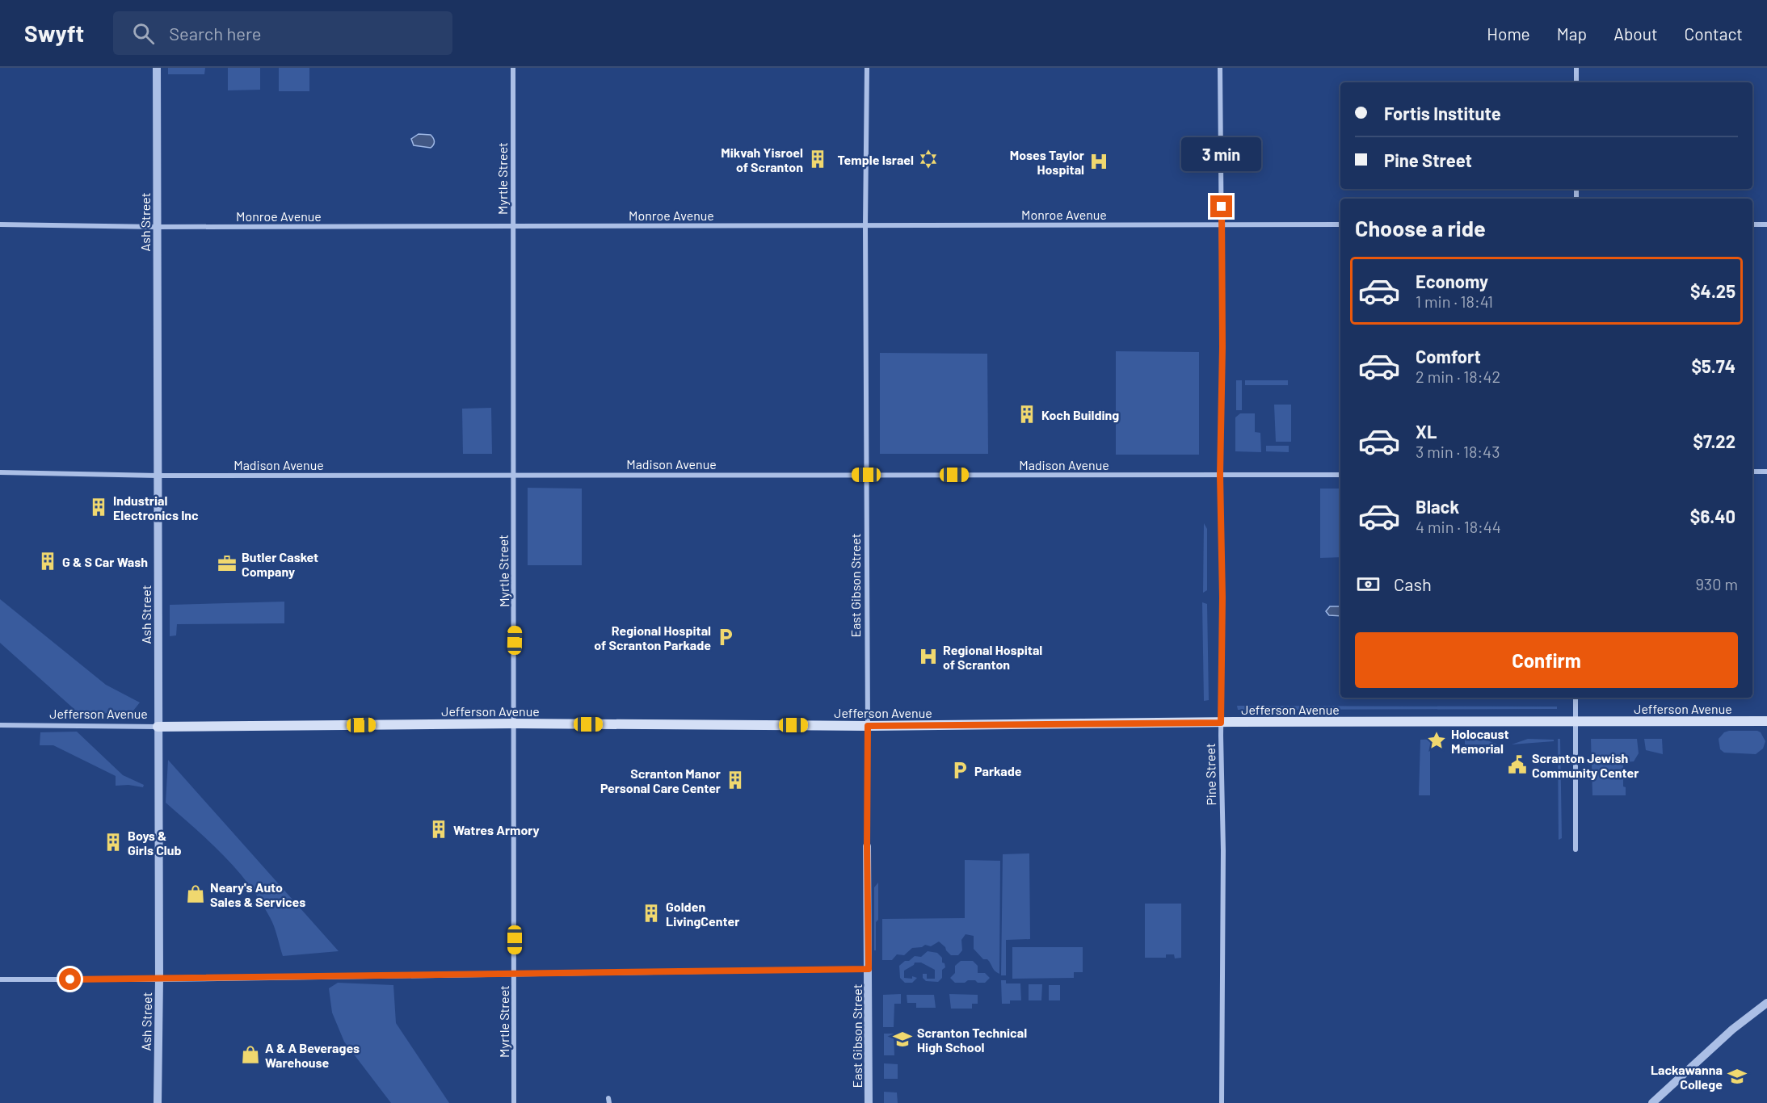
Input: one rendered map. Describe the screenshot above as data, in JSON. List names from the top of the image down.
{
  "streets": {
    "main road": ["Jefferson Avenue"],
    "street": [
      "Myrtle Street",
      "Monroe Avenue",
      "Ash Street",
      "Madison Avenue",
      "East Gibson Street",
      "Pine Street"
    ]
  },
  "crossings": [
    ["Myrtle Street", "Monroe Avenue"],
    ["Myrtle Street", "Madison Avenue"],
    ["Myrtle Street", "Jefferson Avenue"],
    ["Monroe Avenue", "Ash Street"],
    ["Monroe Avenue", "East Gibson Street"],
    ["Monroe Avenue", "Pine Street"],
    ["Ash Street", "Madison Avenue"],
    ["Ash Street", "Jefferson Avenue"],
    ["Madison Avenue", "East Gibson Street"],
    ["Madison Avenue", "Pine Street"],
    ["East Gibson Street", "Jefferson Avenue"],
    ["Jefferson Avenue", "Pine Street"]
  ],
  "places": {
    "building": [
      "Mikvah Yisroel of Scranton",
      "Koch Building",
      "Industrial Electronics Inc",
      "G & S Car Wash",
      "Scranton Manor Personal Care Center",
      "Watres Armory",
      "Boys & Girls Club",
      "Golden LivingCenter"
    ],
    "synagogue": ["Temple Israel"],
    "hospital": ["Moses Taylor Hospital", "Regional Hospital of Scranton"],
    "office": ["Butler Casket Company"],
    "parking": ["Regional Hospital of Scranton Parkade", "Parkade"],
    "place": ["Holocaust Memorial"],
    "public building": ["Scranton Jewish Community Center"],
    "shop": ["Neary's Auto Sales & Services", "A & A Beverages Warehouse"],
    "school or university": ["Scranton Technical High School", "Lackawanna College"]
  },
  "page": {
    "header": "Swyft",
    "search": "Search here",
    "nav": [
      "Home",
      "Map",
      "About",
      "Contact"
    ],
    "banner": ["Fortis Institute", "Pine Street"],
    "bubble": "3 min",
    "heading": "Choose a ride",
    "list": [
      {
        "name": "Economy",
        "note": "1 min · 18:41",
        "value": "$4.25"
      },
      {
        "name": "Comfort",
        "note": "2 min · 18:42",
        "value": "$5.74"
      },
      {
        "name": "XL",
        "note": "3 min · 18:43",
        "value": "$7.22"
      },
      {
        "name": "Black",
        "note": "4 min · 18:44",
        "value": "$6.40"
      }
    ],
    "pay": ["Cash", "930 m"],
    "buttons": "Confirm"
  }
}
